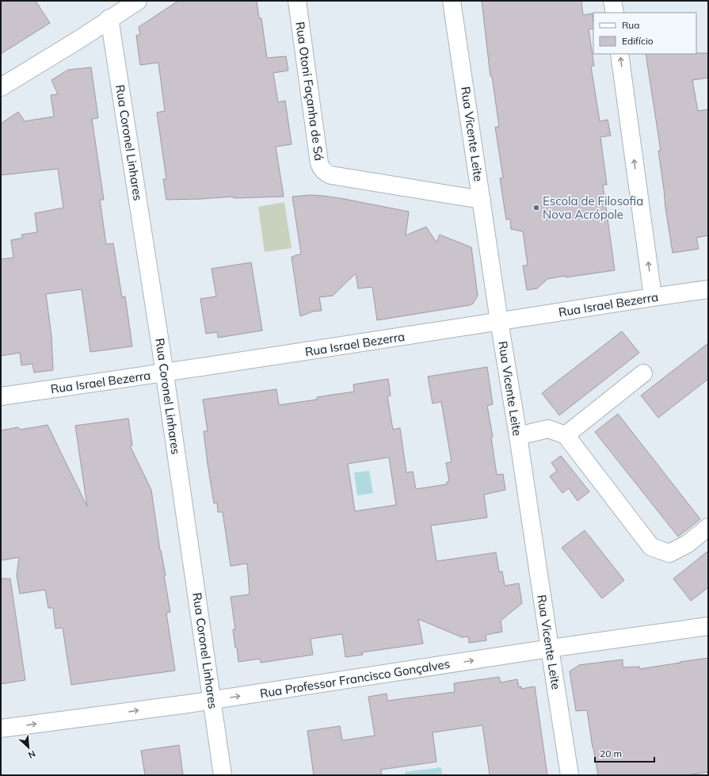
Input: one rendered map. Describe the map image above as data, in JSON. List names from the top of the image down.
{
  "streets": {
    "street": [
      "Rua Otoni Façanha de Sá",
      "Rua Vicente Leite",
      "Rua Coronel Linhares",
      "Rua Israel Bezerra",
      "Rua Professor Francisco Gonçalves"
    ]
  },
  "crossings": [
    ["Rua Otoni Façanha de Sá", "Rua Vicente Leite"],
    ["Rua Vicente Leite", "Rua Israel Bezerra"],
    ["Rua Vicente Leite", "Rua Professor Francisco Gonçalves"],
    ["Rua Coronel Linhares", "Rua Israel Bezerra"],
    ["Rua Coronel Linhares", "Rua Professor Francisco Gonçalves"]
  ],
  "one_way": ["Rua Professor Francisco Gonçalves"],
  "places": ["Escola de Filosofia Nova Acrópole"],
  "legend": ["Rua", "Edifício"],
  "scale_bar": "20 m",
  "north": "bottom right"
}
